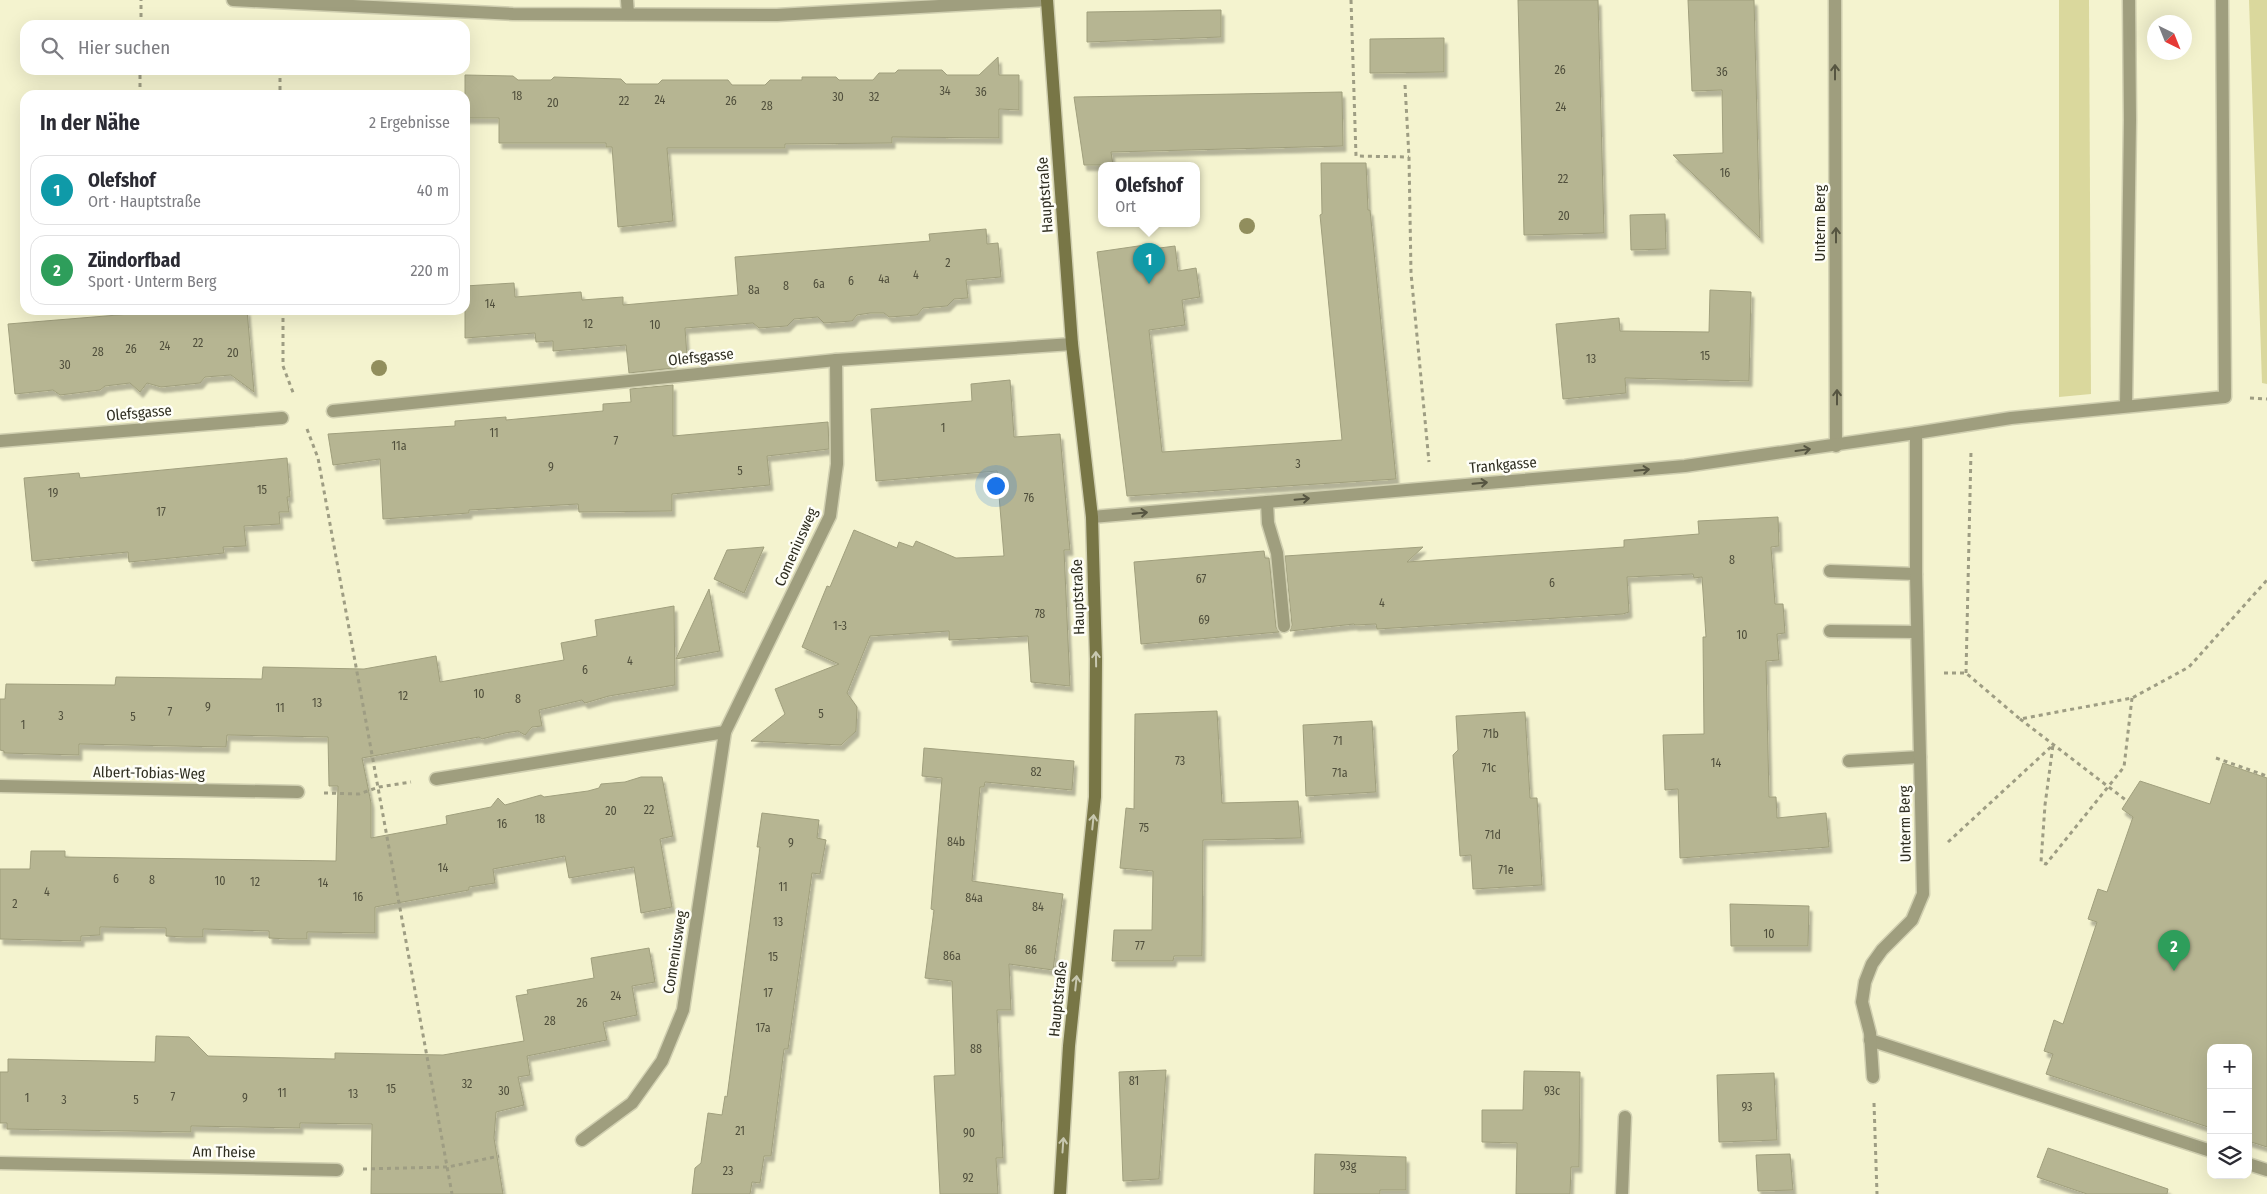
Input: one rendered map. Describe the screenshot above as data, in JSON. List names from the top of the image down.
{
  "streets": {
    "main road": ["Hauptstraße"],
    "street": [
      "Unterm Berg",
      "Olefsgasse",
      "Trankgasse",
      "Comeniusweg",
      "Albert-Tobias-Weg",
      "Am Theise"
    ]
  },
  "crossings": [
    ["Hauptstraße", "Olefsgasse"],
    ["Hauptstraße", "Trankgasse"],
    ["Unterm Berg", "Trankgasse"],
    ["Olefsgasse", "Comeniusweg"]
  ],
  "one_way": ["Hauptstraße", "Unterm Berg", "Trankgasse"],
  "house_numbers": [
    "26",
    "36",
    "34",
    "36",
    "18",
    "30",
    "32",
    "24",
    "22",
    "26",
    "20",
    "28",
    "24",
    "16",
    "22",
    "20",
    "2",
    "4",
    "4a",
    "6",
    "6a",
    "8",
    "8a",
    "14",
    "12",
    "10",
    "22",
    "24",
    "26",
    "28",
    "20",
    "15",
    "13",
    "30",
    "1",
    "11",
    "7",
    "11a",
    "3",
    "9",
    "5",
    "15",
    "19",
    "76",
    "17",
    "8",
    "67",
    "6",
    "4",
    "78",
    "69",
    "1-3",
    "10",
    "4",
    "6",
    "10",
    "12",
    "8",
    "13",
    "9",
    "11",
    "7",
    "5",
    "3",
    "5",
    "1",
    "71b",
    "71",
    "73",
    "14",
    "71c",
    "82",
    "71a",
    "22",
    "20",
    "18",
    "16",
    "75",
    "71d",
    "84b",
    "9",
    "14",
    "71e",
    "6",
    "8",
    "10",
    "12",
    "14",
    "11",
    "4",
    "16",
    "84a",
    "2",
    "84",
    "13",
    "10",
    "77",
    "86",
    "86a",
    "15",
    "17",
    "24",
    "26",
    "28",
    "17a",
    "88",
    "81",
    "32",
    "15",
    "30",
    "93c",
    "11",
    "13",
    "7",
    "1",
    "9",
    "3",
    "5",
    "93",
    "21",
    "90",
    "93g",
    "23",
    "92"
  ],
  "north": "bottom right",
  "page": {
    "search": "Hier suchen",
    "heading": ["In der Nähe", "2 Ergebnisse"],
    "list": [
      {
        "mark": "1",
        "name": "Olefshof",
        "note": "Ort · Hauptstraße",
        "value": "40 m"
      },
      {
        "mark": "2",
        "name": "Zündorfbad",
        "note": "Sport · Unterm Berg",
        "value": "220 m"
      }
    ],
    "popup": ["Olefshof", "Ort"],
    "pins": ["1", "2"],
    "map_buttons": ["+", "−"]
  }
}
